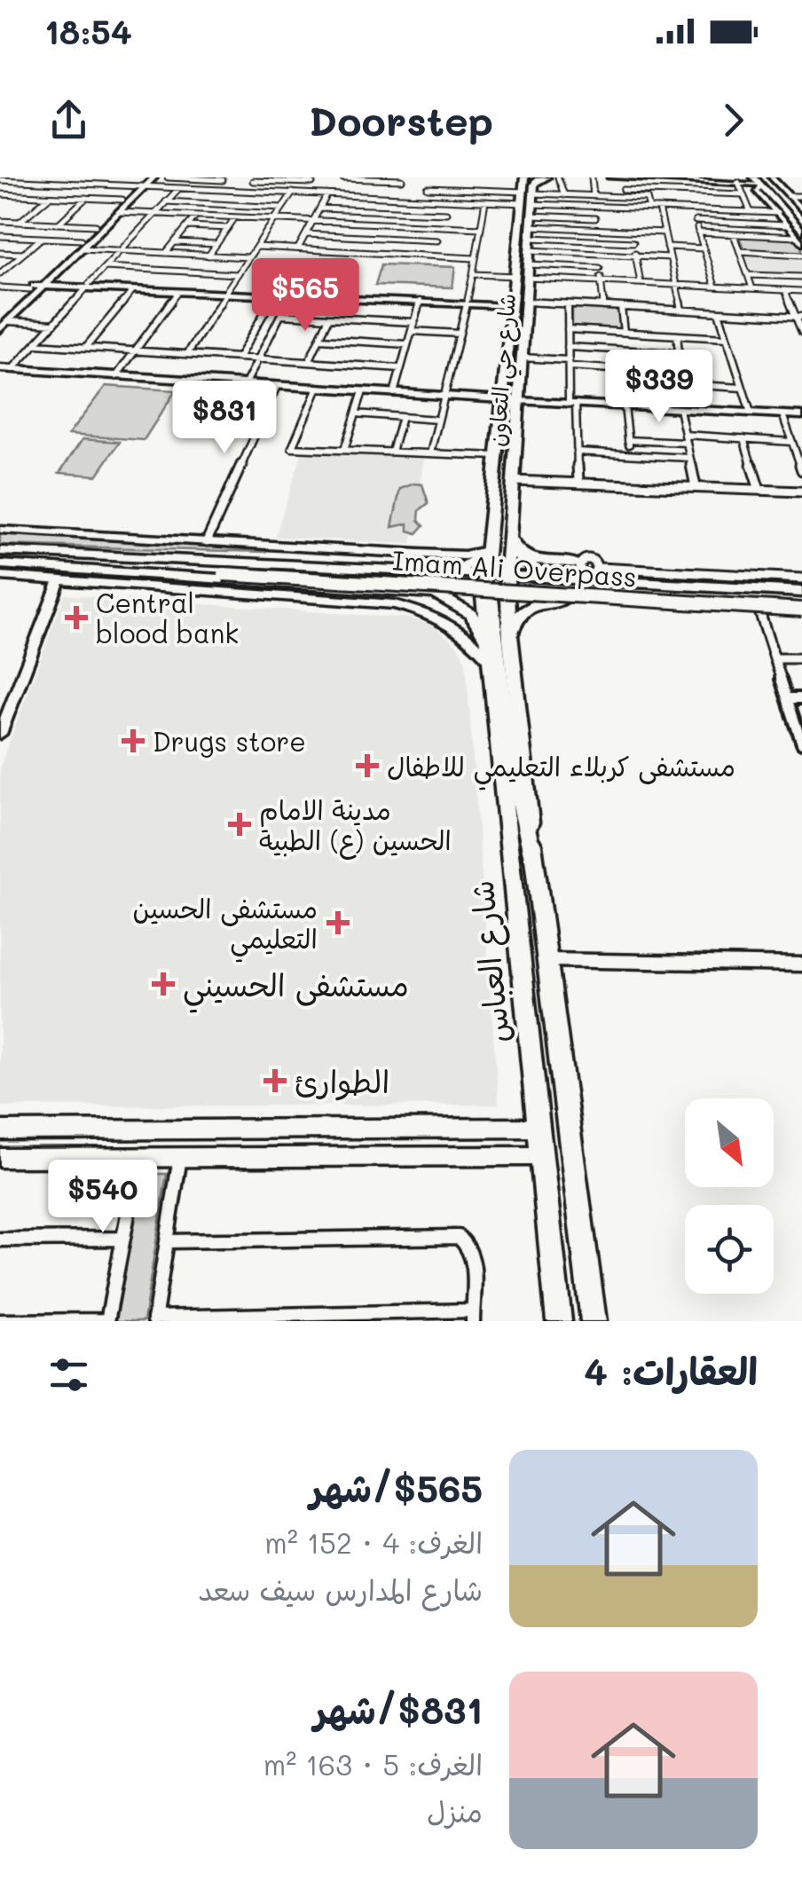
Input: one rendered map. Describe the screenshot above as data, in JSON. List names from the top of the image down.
{
  "streets": {
    "main road": ["شارع حي التعاون", "Imam Ali Overpass", "شارع العباس"]
  },
  "crossings": [
    ["شارع حي التعاون", "شارع العباس"]
  ],
  "places": {
    "health": [
      "Central blood bank",
      "Drugs store",
      "مستشفى كربلاء التعليمي للاطفال",
      "مدينة الامام الحسين (ع) الطبية",
      "مستشفى الحسين التعليمي",
      "مستشفى الحسيني",
      "الطوارئ"
    ]
  },
  "north": "bottom right",
  "page": {
    "status": "18:54",
    "header": "Doorstep",
    "price": [
      "$565",
      "$339",
      "$831",
      "$540"
    ],
    "heading": "العقارات: 4",
    "list": [
      {
        "name": "$565/شهر",
        "note": "الغرف: 4 · 152 m² · شارع المدارس سيف سعد"
      },
      {
        "name": "$831/شهر",
        "note": "الغرف: 5 · 163 m² · منزل"
      }
    ]
  }
}
